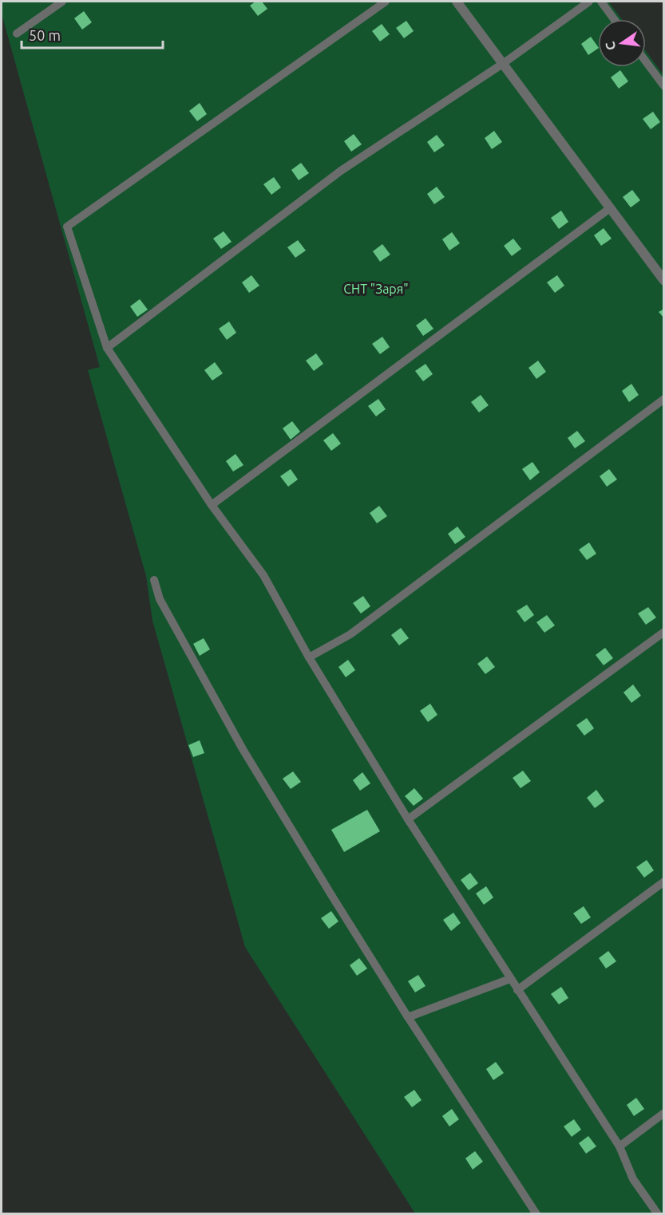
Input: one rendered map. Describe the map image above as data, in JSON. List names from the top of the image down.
{
  "parks": ["СНТ \"Заря\""],
  "scale_bar": "50 m",
  "north": "left"
}
